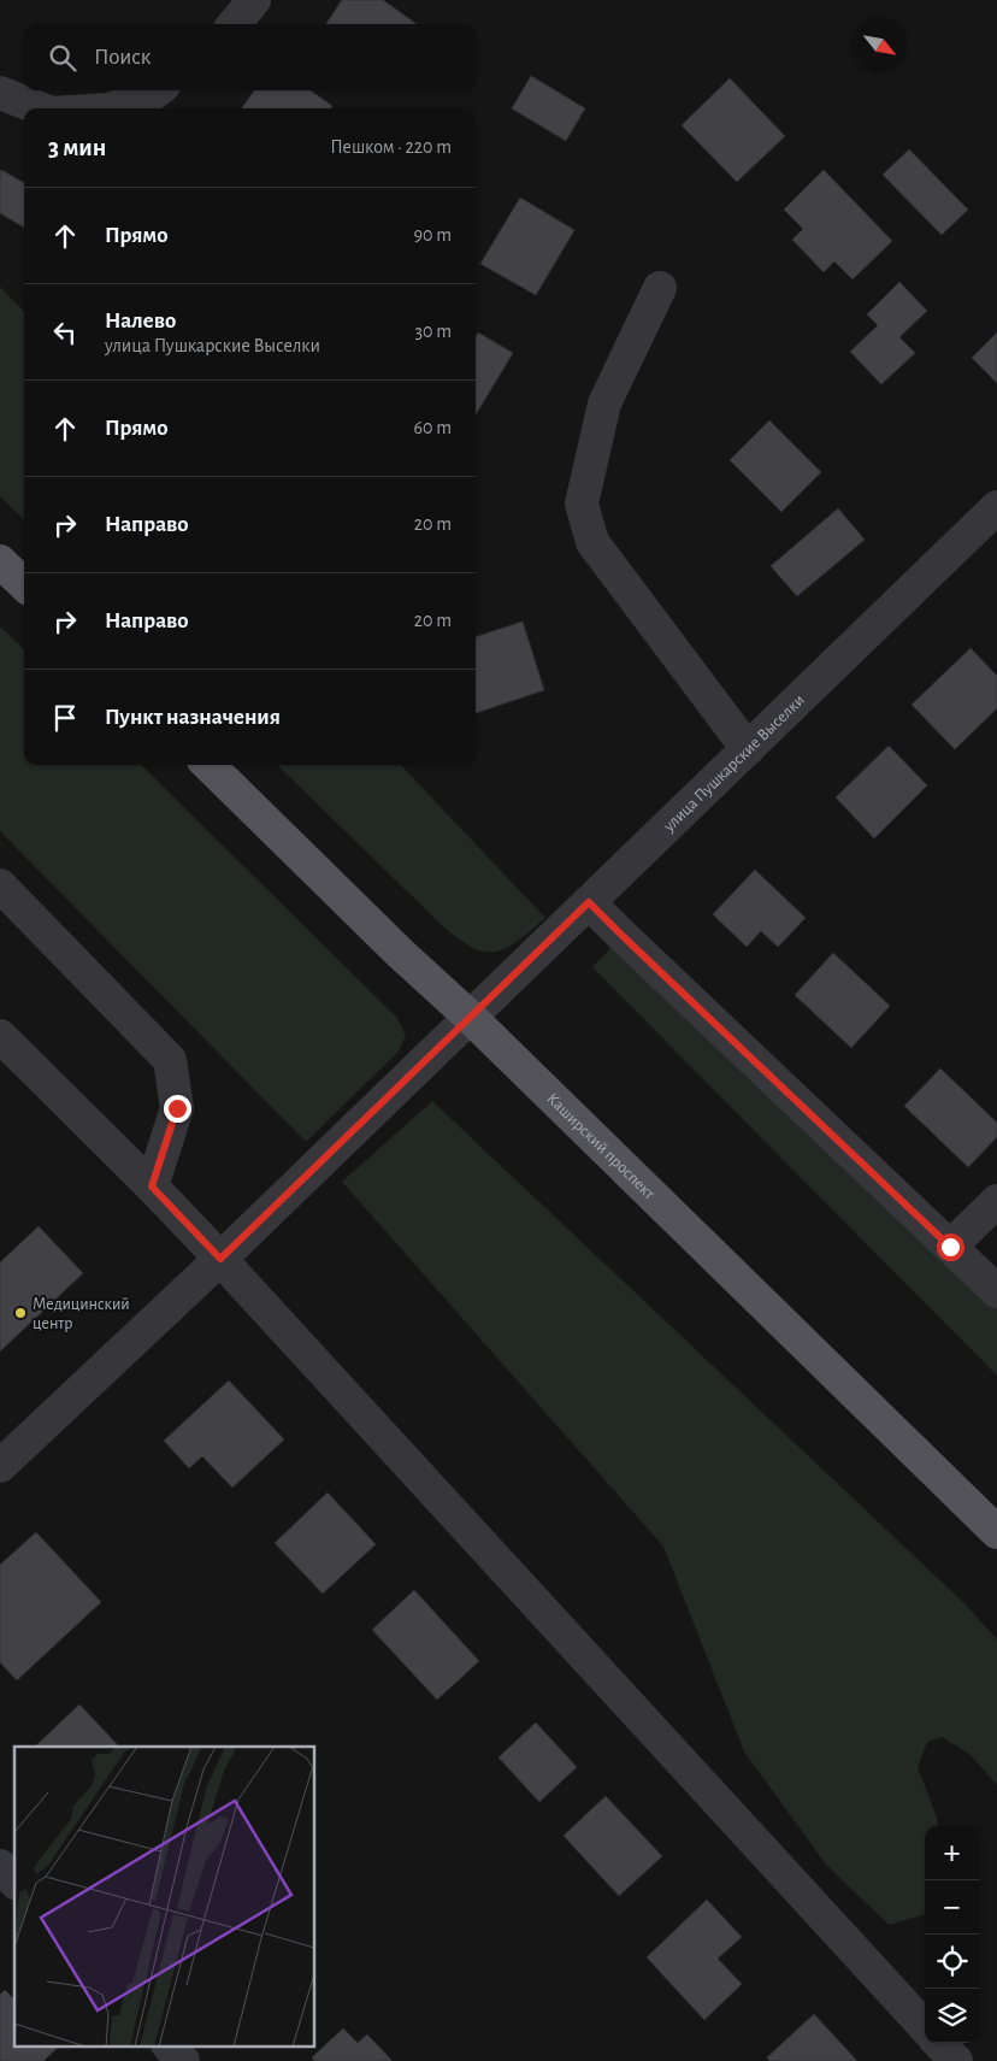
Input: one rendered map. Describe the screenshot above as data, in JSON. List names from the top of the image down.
{
  "streets": {
    "main road": ["Каширский проспект"],
    "street": ["улица Пушкарские Выселки"]
  },
  "crossings": [
    ["улица Пушкарские Выселки", "Каширский проспект"]
  ],
  "places": ["Медицинский центр"],
  "north": "bottom right",
  "page": {
    "search": "Поиск",
    "heading": ["3 мин", "Пешком · 220 m"],
    "list": [
      ["Прямо", "90 m"],
      ["Налево", "улица Пушкарские Выселки", "30 m"],
      ["Прямо", "60 m"],
      ["Направо", "20 m"],
      ["Направо", "20 m"],
      "Пункт назначения"
    ],
    "map_buttons": ["+", "−"]
  }
}
